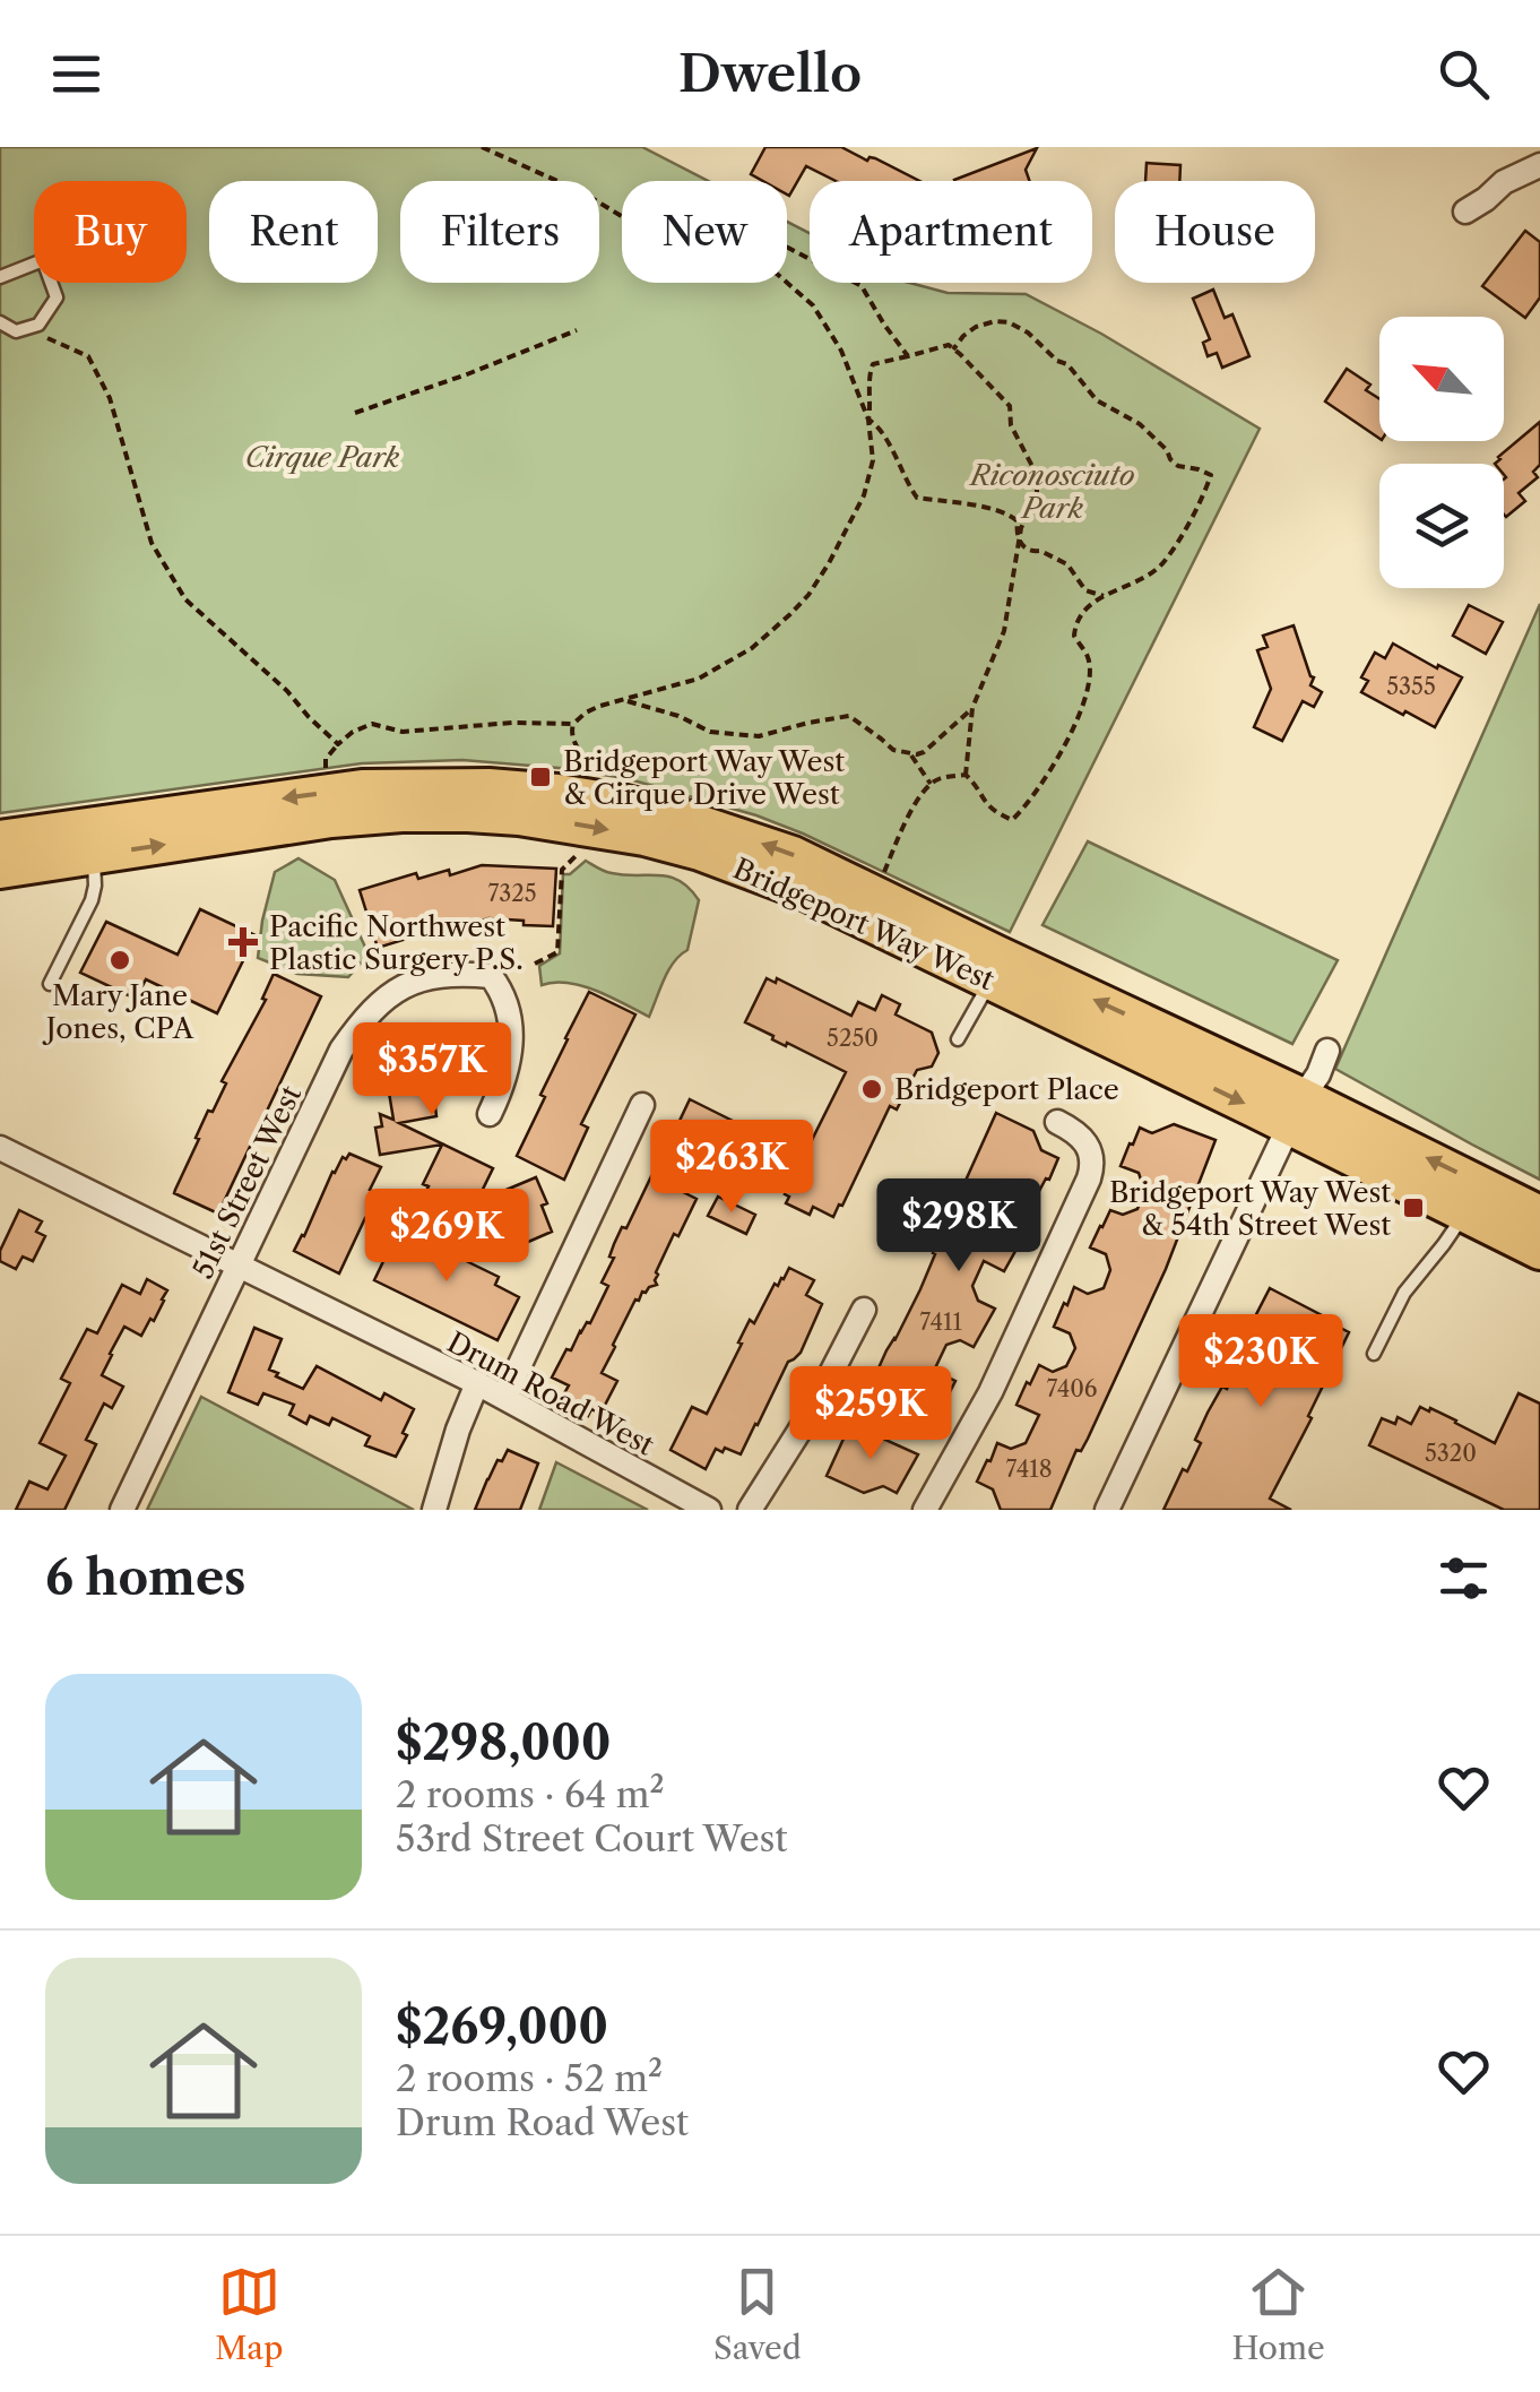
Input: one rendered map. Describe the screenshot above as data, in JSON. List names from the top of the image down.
{
  "streets": {
    "main road": ["Bridgeport Way West"],
    "street": ["51st Street West", "Drum Road West"]
  },
  "crossings": [
    ["51st Street West", "Drum Road West"]
  ],
  "parks": ["Cirque Park", "Riconosciuto Park"],
  "places": {
    "transit": ["Bridgeport Way West & Cirque Drive West", "Bridgeport Way West & 54th Street West"],
    "health": ["Pacific Northwest Plastic Surgery P.S."],
    "other": ["Mary Jane Jones, CPA", "Bridgeport Place"]
  },
  "house_numbers": [
    "5355",
    "7325",
    "5250",
    "7411",
    "7406",
    "5320",
    "7418"
  ],
  "north": "top left",
  "page": {
    "header": "Dwello",
    "chip": [
      "Buy",
      "Rent",
      "Filters",
      "New",
      "Apartment",
      "House"
    ],
    "price": [
      "$357K",
      "$263K",
      "$298K",
      "$269K",
      "$230K",
      "$259K"
    ],
    "heading": "6 homes",
    "list": [
      {
        "name": "$298,000",
        "note": "2 rooms · 64 m² · 53rd Street Court West"
      },
      {
        "name": "$269,000",
        "note": "2 rooms · 52 m² · Drum Road West"
      }
    ],
    "tabs": ["Map", "Saved", "Home"]
  }
}
